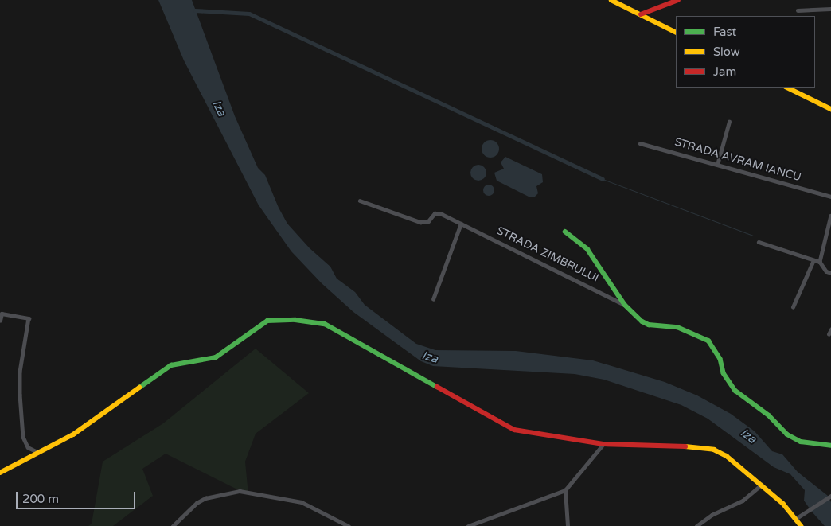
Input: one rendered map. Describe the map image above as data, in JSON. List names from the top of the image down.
{
  "streets": {
    "street": ["STRADA AVRAM IANCU", "STRADA ZIMBRULUI"]
  },
  "water": ["Iza"],
  "legend": ["Fast", "Slow", "Jam"],
  "scale_bar": "200 m"
}
